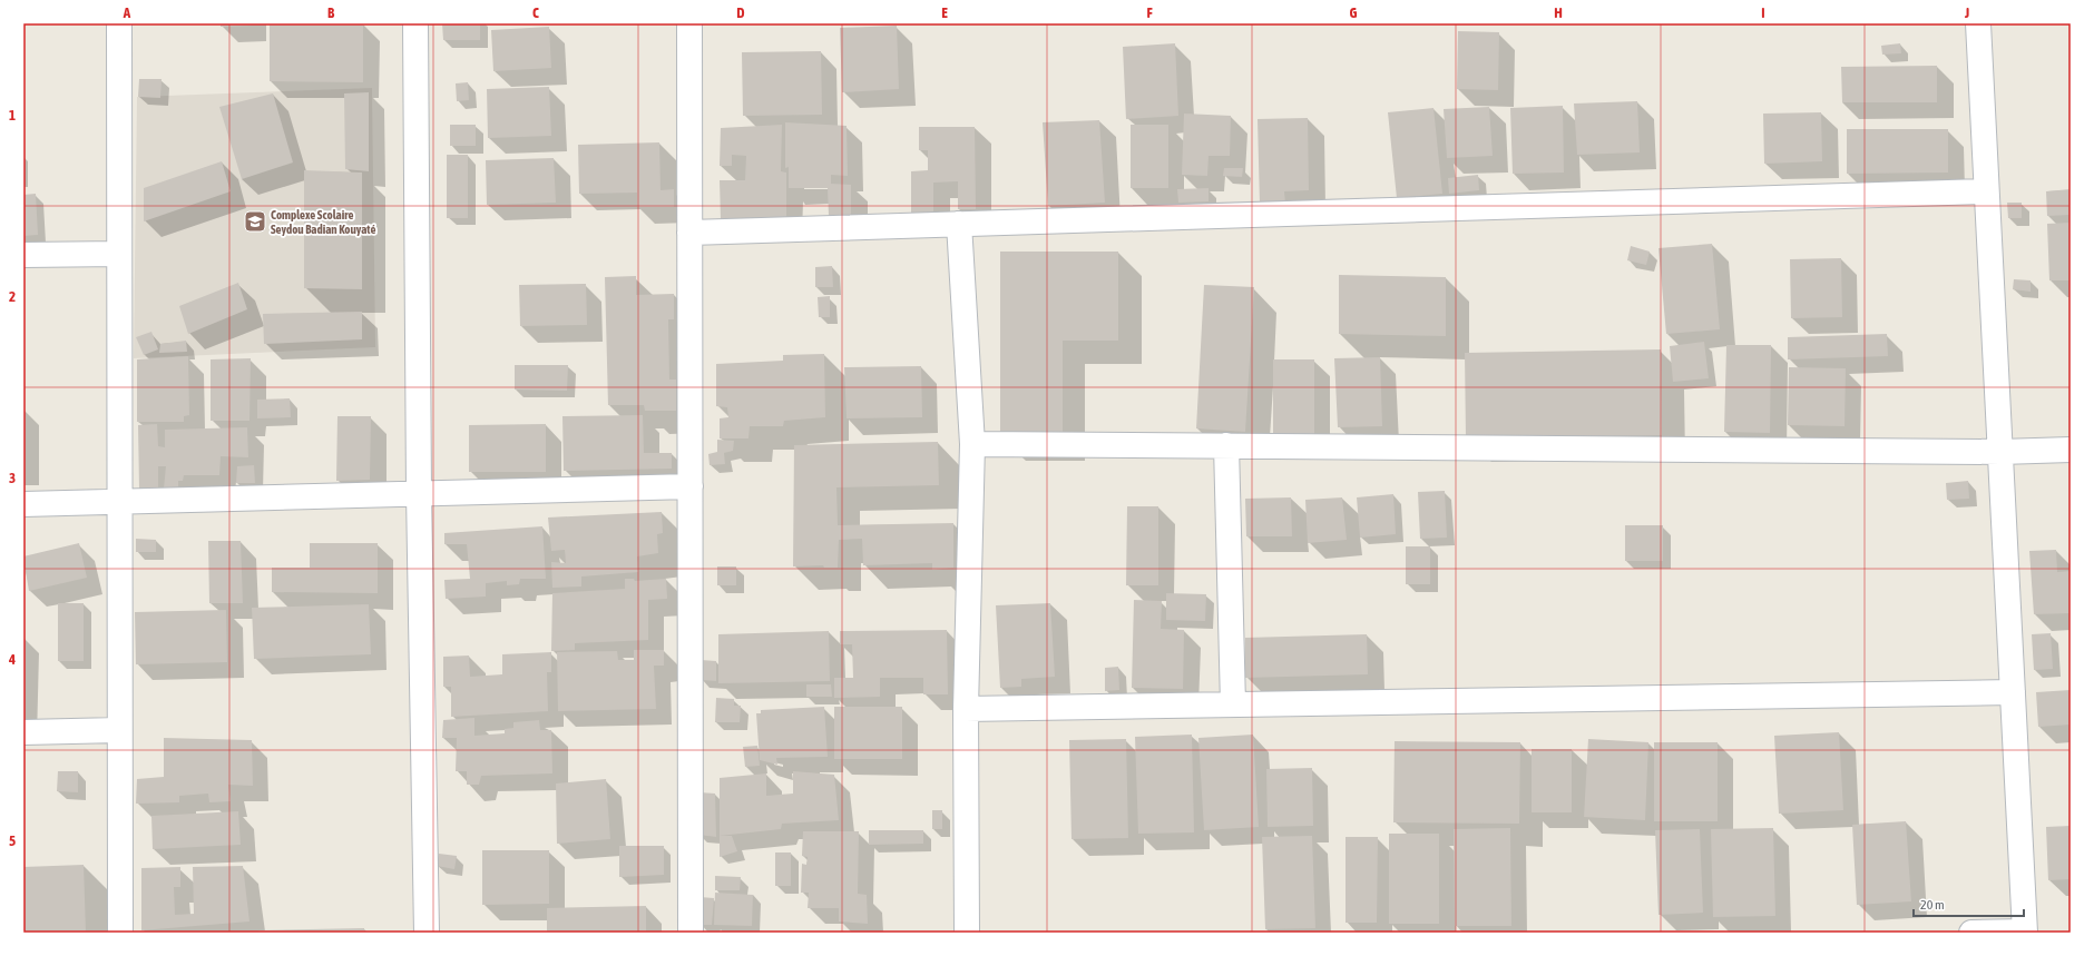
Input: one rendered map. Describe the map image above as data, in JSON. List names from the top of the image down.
{
  "places": {
    "school or university": ["Complexe Scolaire Seydou Badian Kouyaté"]
  },
  "scale_bar": "20 m",
  "grid": {
    "columns": [
      "A",
      "B",
      "C",
      "D",
      "E",
      "F",
      "G",
      "H",
      "I",
      "J"
    ],
    "rows": [
      "1",
      "2",
      "3",
      "4",
      "5"
    ]
  }
}
